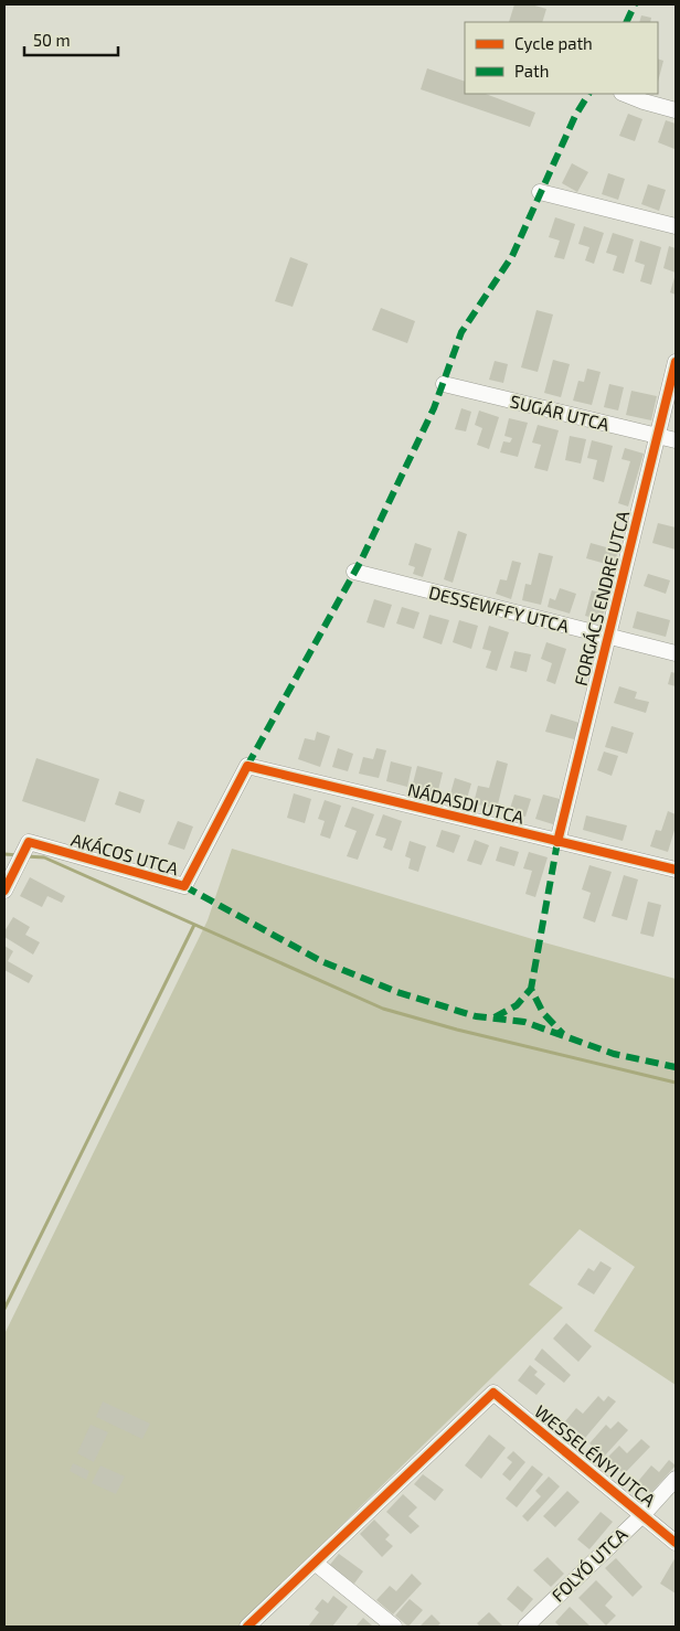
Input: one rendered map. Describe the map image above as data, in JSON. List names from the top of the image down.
{
  "streets": {
    "street": [
      "SUGÁR UTCA",
      "FORGÁCS ENDRE UTCA",
      "DESSEWFFY UTCA",
      "NÁDASDI UTCA",
      "AKÁCOS UTCA",
      "WESSELÉNYI UTCA",
      "FOLYÓ UTCA"
    ]
  },
  "crossings": [
    ["SUGÁR UTCA", "FORGÁCS ENDRE UTCA"],
    ["FORGÁCS ENDRE UTCA", "DESSEWFFY UTCA"],
    ["FORGÁCS ENDRE UTCA", "NÁDASDI UTCA"],
    ["NÁDASDI UTCA", "AKÁCOS UTCA"],
    ["WESSELÉNYI UTCA", "FOLYÓ UTCA"]
  ],
  "legend": ["Cycle path", "Path"],
  "scale_bar": "50 m"
}
